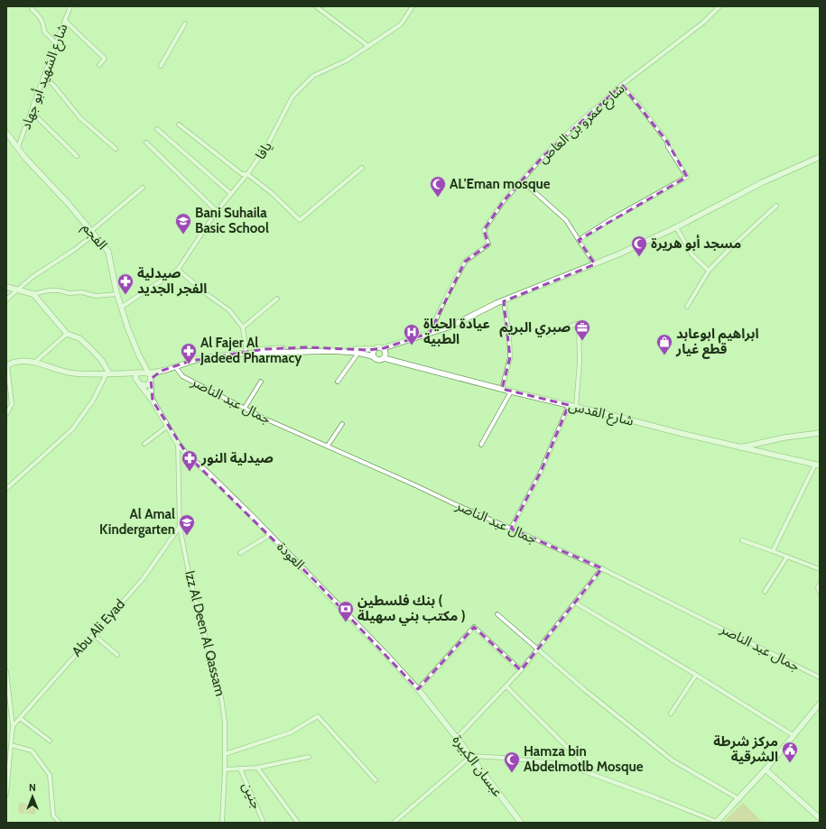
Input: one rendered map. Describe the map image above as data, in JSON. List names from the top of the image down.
{
  "streets": {
    "main road": [
      "الفجم",
      "شارع القدس",
      "العودة",
      "عبسان الكبيرة"
    ],
    "street": [
      "شارع الشهيد أبو جهاد",
      "شارع عمرو بن العاص",
      "يافا",
      "جمال عبد الناصر",
      "Abu Ali Eyad",
      "Izz Al Deen Al Qassam",
      "جنين"
    ]
  },
  "crossings": [
    ["شارع الشهيد أبو جهاد", "الفجم"],
    ["يافا", "الفجم"],
    ["الفجم", "العودة"],
    ["العودة", "Izz Al Deen Al Qassam"],
    ["العودة", "عبسان الكبيرة"],
    ["Abu Ali Eyad", "Izz Al Deen Al Qassam"]
  ],
  "places": {
    "mosque": ["AL'Eman mosque", "مسجد أبو هريرة", "Hamza bin Abdelmotlb Mosque"],
    "school or university": ["Bani Suhaila Basic School", "Al Amal Kindergarten"],
    "pharmacy": ["صيدلية الفجر الجديد", "Al Fajer Al Jadeed Pharmacy", "صيدلية النور"],
    "office": ["صبري البريم"],
    "hospital": ["عيادة الحياة الطبية"],
    "shop": ["ابراهيم ابوعابد قطع غيار"],
    "bank": ["بنك فلسطين ( مكتب بني سهيلة )"],
    "public building": ["مركز شرطة الشرقية"]
  },
  "north": "top"
}
